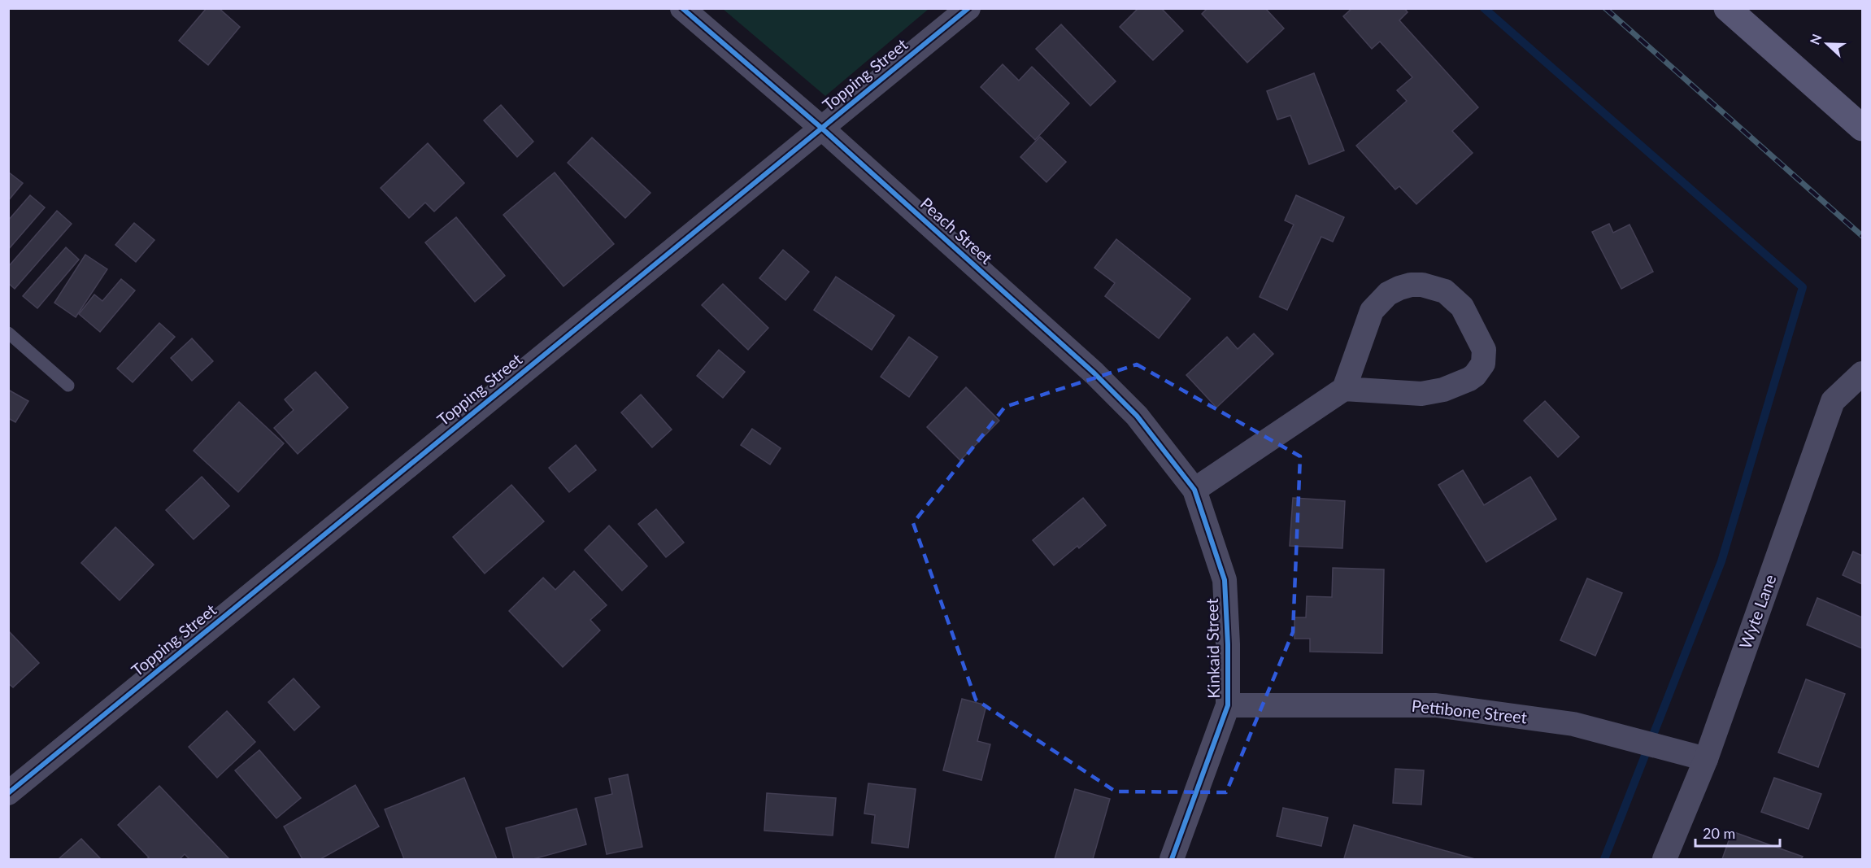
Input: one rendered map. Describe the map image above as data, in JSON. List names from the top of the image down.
{
  "streets": {
    "street": [
      "Topping Street",
      "Peach Street",
      "Wyte Lane",
      "Kinkaid Street",
      "Pettibone Street"
    ]
  },
  "crossings": [
    ["Topping Street", "Peach Street"],
    ["Peach Street", "Kinkaid Street"],
    ["Wyte Lane", "Pettibone Street"],
    ["Kinkaid Street", "Pettibone Street"]
  ],
  "scale_bar": "20 m",
  "north": "left"
}
